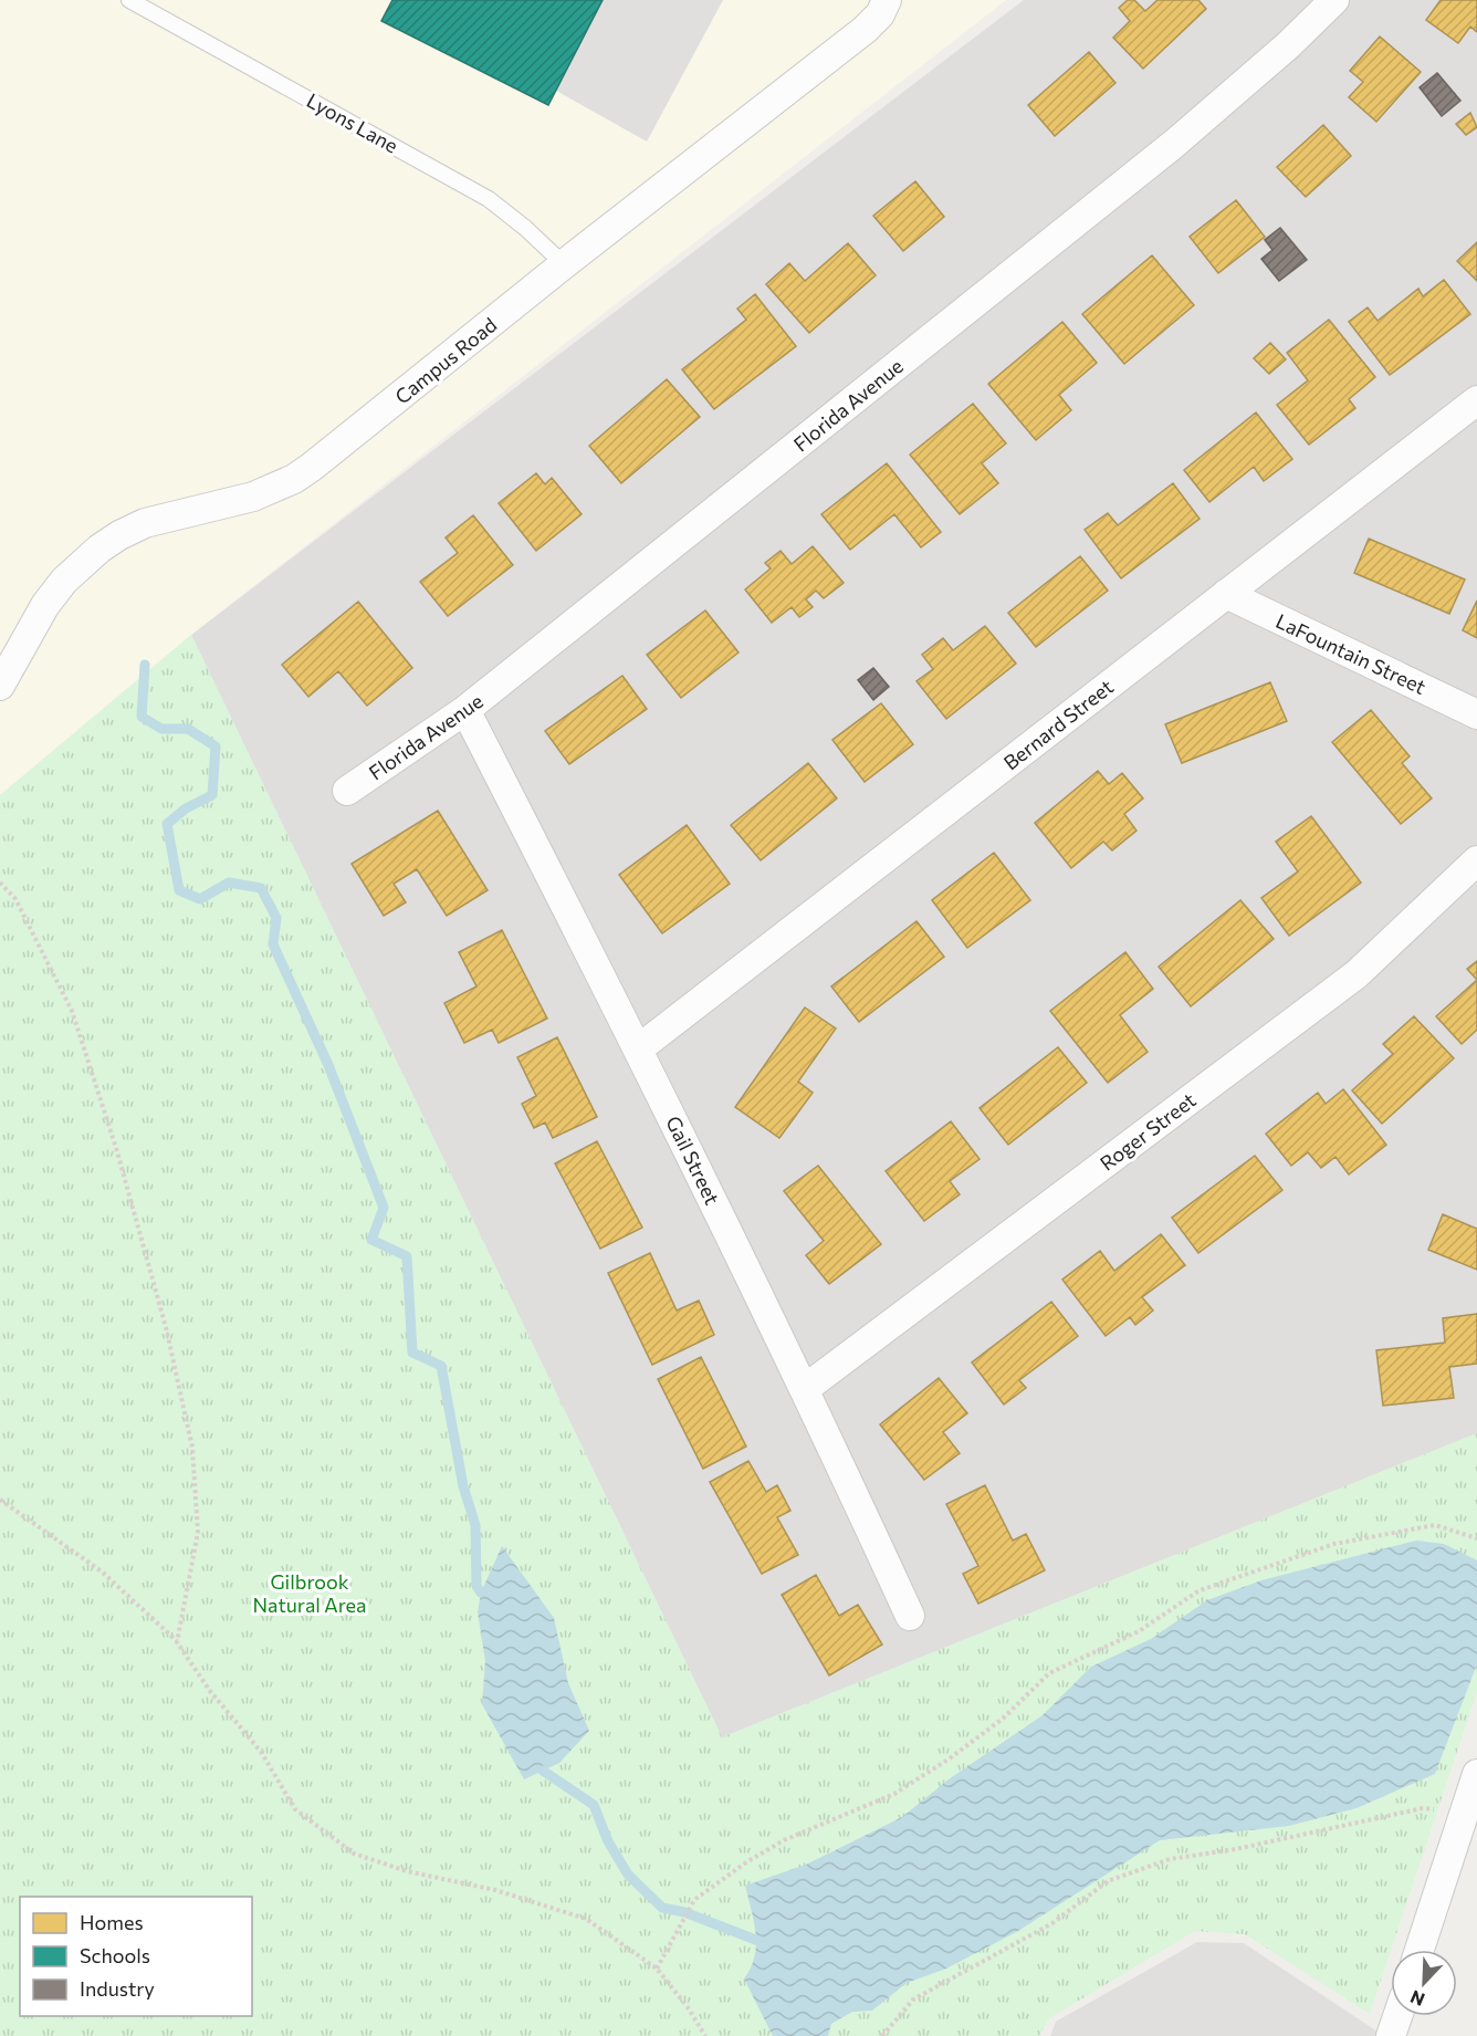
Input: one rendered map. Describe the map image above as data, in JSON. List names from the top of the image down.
{
  "streets": {
    "street": [
      "Campus Road",
      "Florida Avenue",
      "LaFountain Street",
      "Bernard Street",
      "Roger Street",
      "Gail Street"
    ],
    "lane": ["Lyons Lane"]
  },
  "crossings": [
    ["Lyons Lane", "Campus Road"],
    ["Florida Avenue", "Gail Street"],
    ["LaFountain Street", "Bernard Street"],
    ["Bernard Street", "Gail Street"],
    ["Roger Street", "Gail Street"]
  ],
  "parks": ["Gilbrook Natural Area"],
  "legend": ["Homes", "Schools", "Industry"],
  "north": "bottom left"
}
